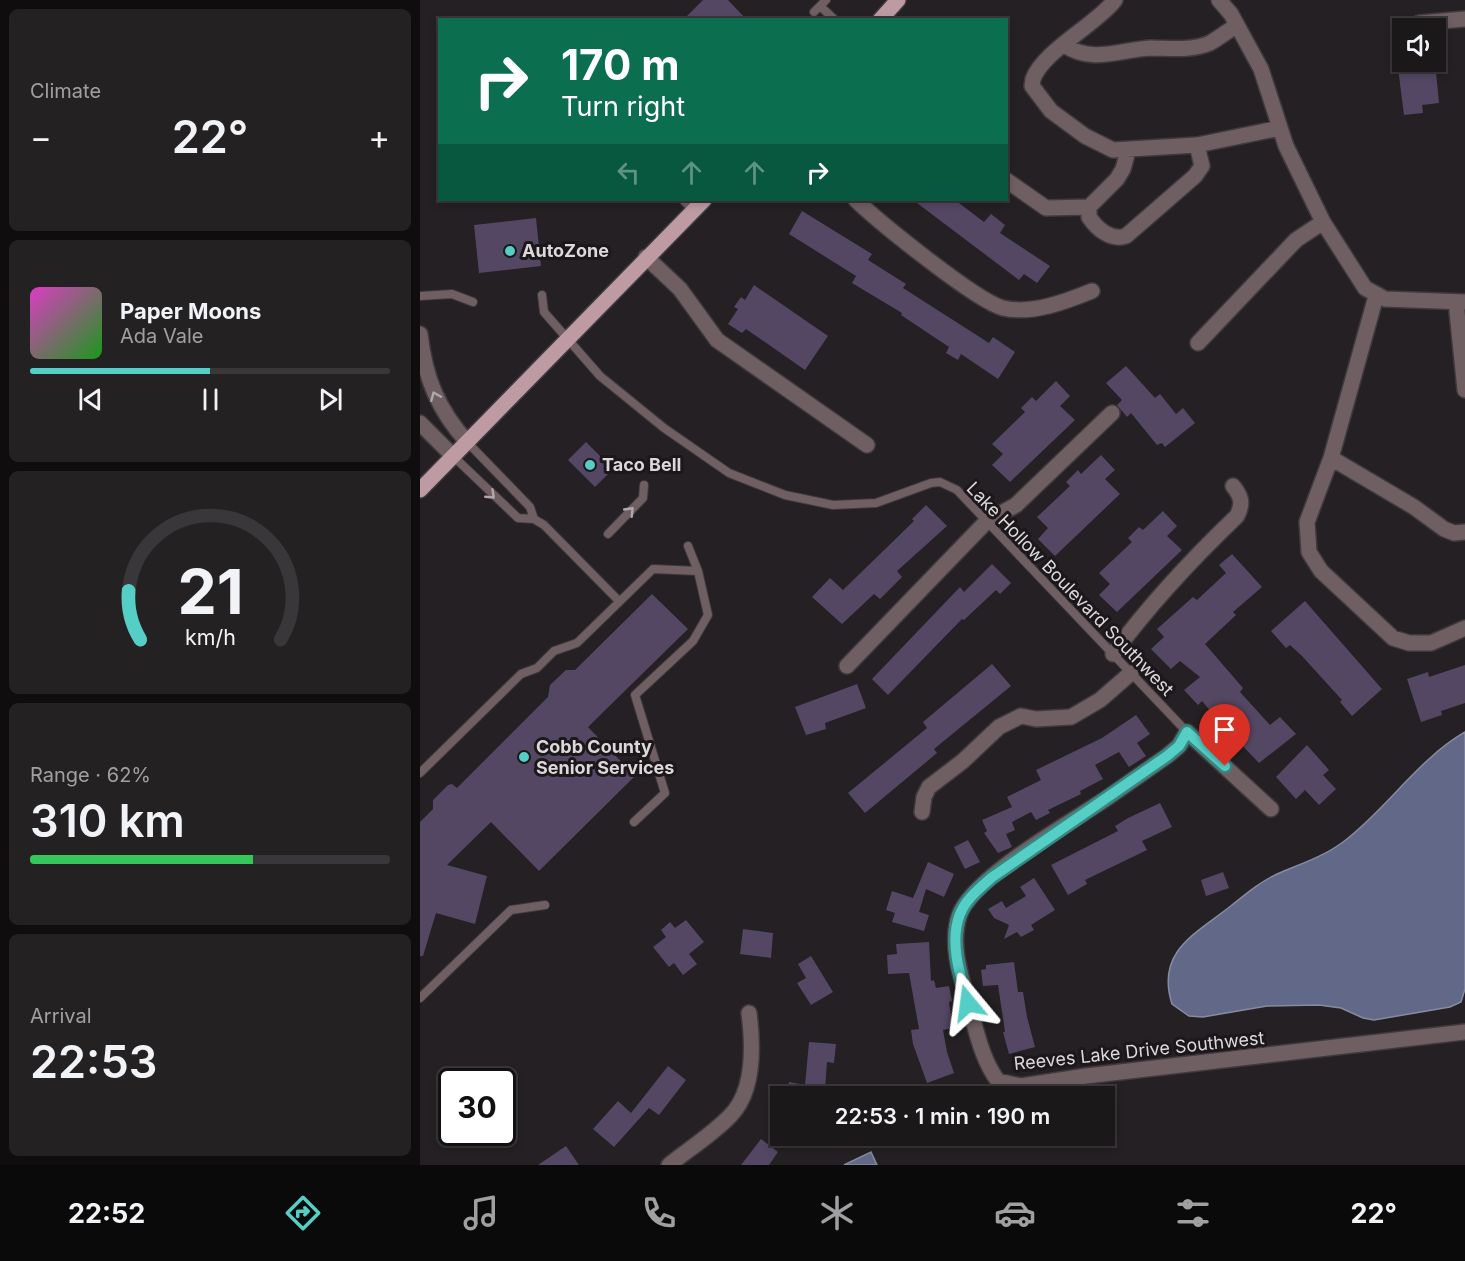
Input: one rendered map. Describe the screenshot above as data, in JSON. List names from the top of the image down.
{
  "streets": {
    "street": ["Reeves Lake Drive Southwest"],
    "lane": ["Lake Hollow Boulevard Southwest"]
  },
  "crossings": [
    ["Lake Hollow Boulevard Southwest", "Reeves Lake Drive Southwest"]
  ],
  "places": ["AutoZone", "Taco Bell", "Cobb County Senior Services"],
  "page": {
    "tile": [
      "Climate",
      ["Range · 62%", "310 km"],
      ["Arrival", "22:53"]
    ],
    "turn": ["170 m", "Turn right"],
    "heat": ["−", "22°", "+"],
    "song": ["Paper Moons", "Ada Vale"],
    "limit": "30",
    "trip": "22:53 · 1 min · 190 m",
    "tabs": ["22:52", "22°"],
    "gauge": ["21", "km/h"]
  }
}
